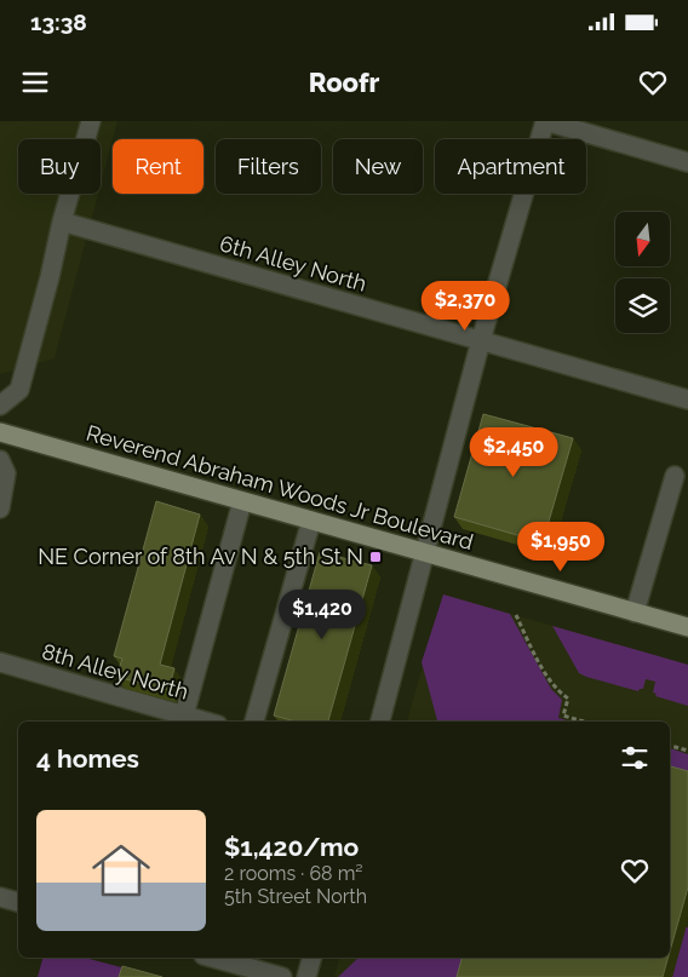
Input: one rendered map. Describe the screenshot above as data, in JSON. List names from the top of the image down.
{
  "streets": {
    "main road": ["Reverend Abraham Woods Jr Boulevard"],
    "street": ["6th Alley North", "8th Alley North"]
  },
  "places": {
    "transit": ["NE Corner of 8th Av N & 5th St N"]
  },
  "north": "bottom",
  "page": {
    "status": "13:38",
    "header": "Roofr",
    "chip": [
      "Buy",
      "Rent",
      "Filters",
      "New",
      "Apartment"
    ],
    "price": [
      "$2,370",
      "$2,450",
      "$1,950",
      "$1,420"
    ],
    "heading": "4 homes",
    "list": [
      {
        "name": "$1,420/mo",
        "note": "2 rooms · 68 m² · 5th Street North"
      }
    ]
  }
}
